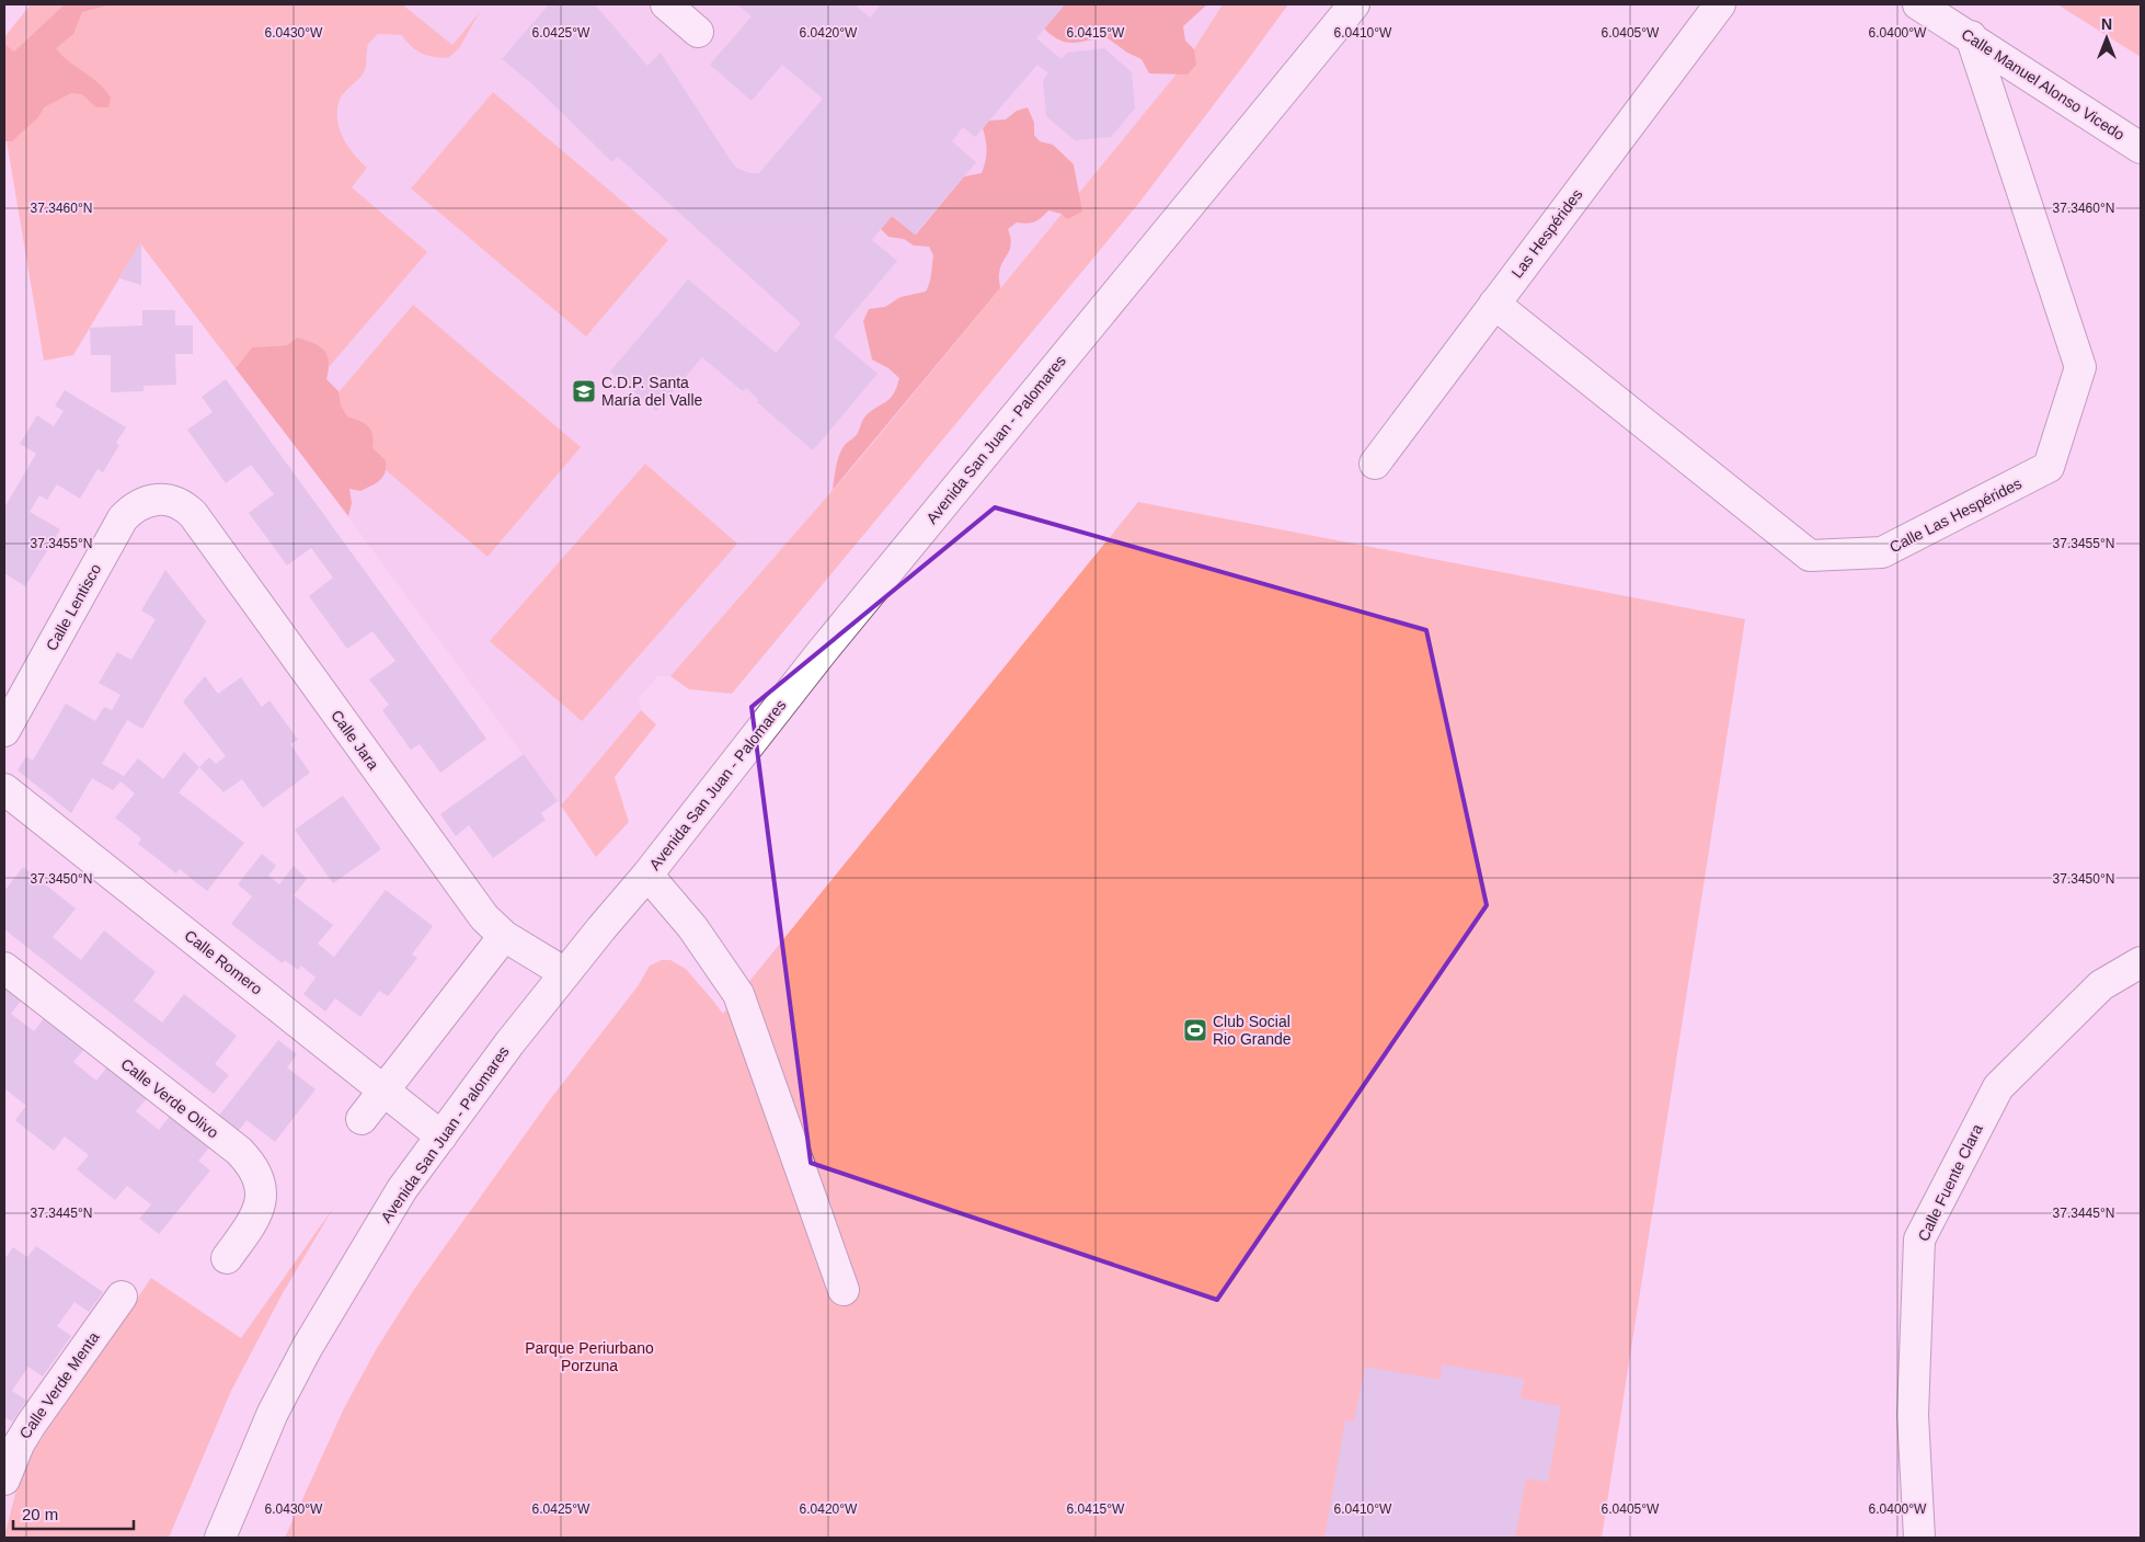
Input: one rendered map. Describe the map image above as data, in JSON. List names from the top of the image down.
{
  "streets": {
    "street": [
      "Calle Manuel Alonso Vicedo",
      "Las Hespérides",
      "Avenida San Juan - Palomares",
      "Calle Las Hespérides",
      "Calle Lentisco",
      "Calle Jara",
      "Calle Romero",
      "Calle Verde Olivo",
      "Calle Fuente Clara",
      "Calle Verde Menta"
    ]
  },
  "crossings": [
    ["Calle Manuel Alonso Vicedo", "Calle Las Hespérides"],
    ["Las Hespérides", "Calle Las Hespérides"],
    ["Avenida San Juan - Palomares", "Calle Jara"],
    ["Avenida San Juan - Palomares", "Calle Romero"],
    ["Calle Lentisco", "Calle Jara"]
  ],
  "parks": ["Parque Periurbano Porzuna"],
  "places": {
    "school or university": ["C.D.P. Santa María del Valle"],
    "sports": ["Club Social Rio Grande"]
  },
  "scale_bar": "20 m",
  "north": "top",
  "coordinates": [
    "6.0430°W",
    "6.0425°W",
    "6.0420°W",
    "6.0415°W",
    "6.0410°W",
    "6.0405°W",
    "6.0400°W",
    "37.3460°N",
    "37.3455°N",
    "37.3450°N",
    "37.3445°N"
  ]
}
